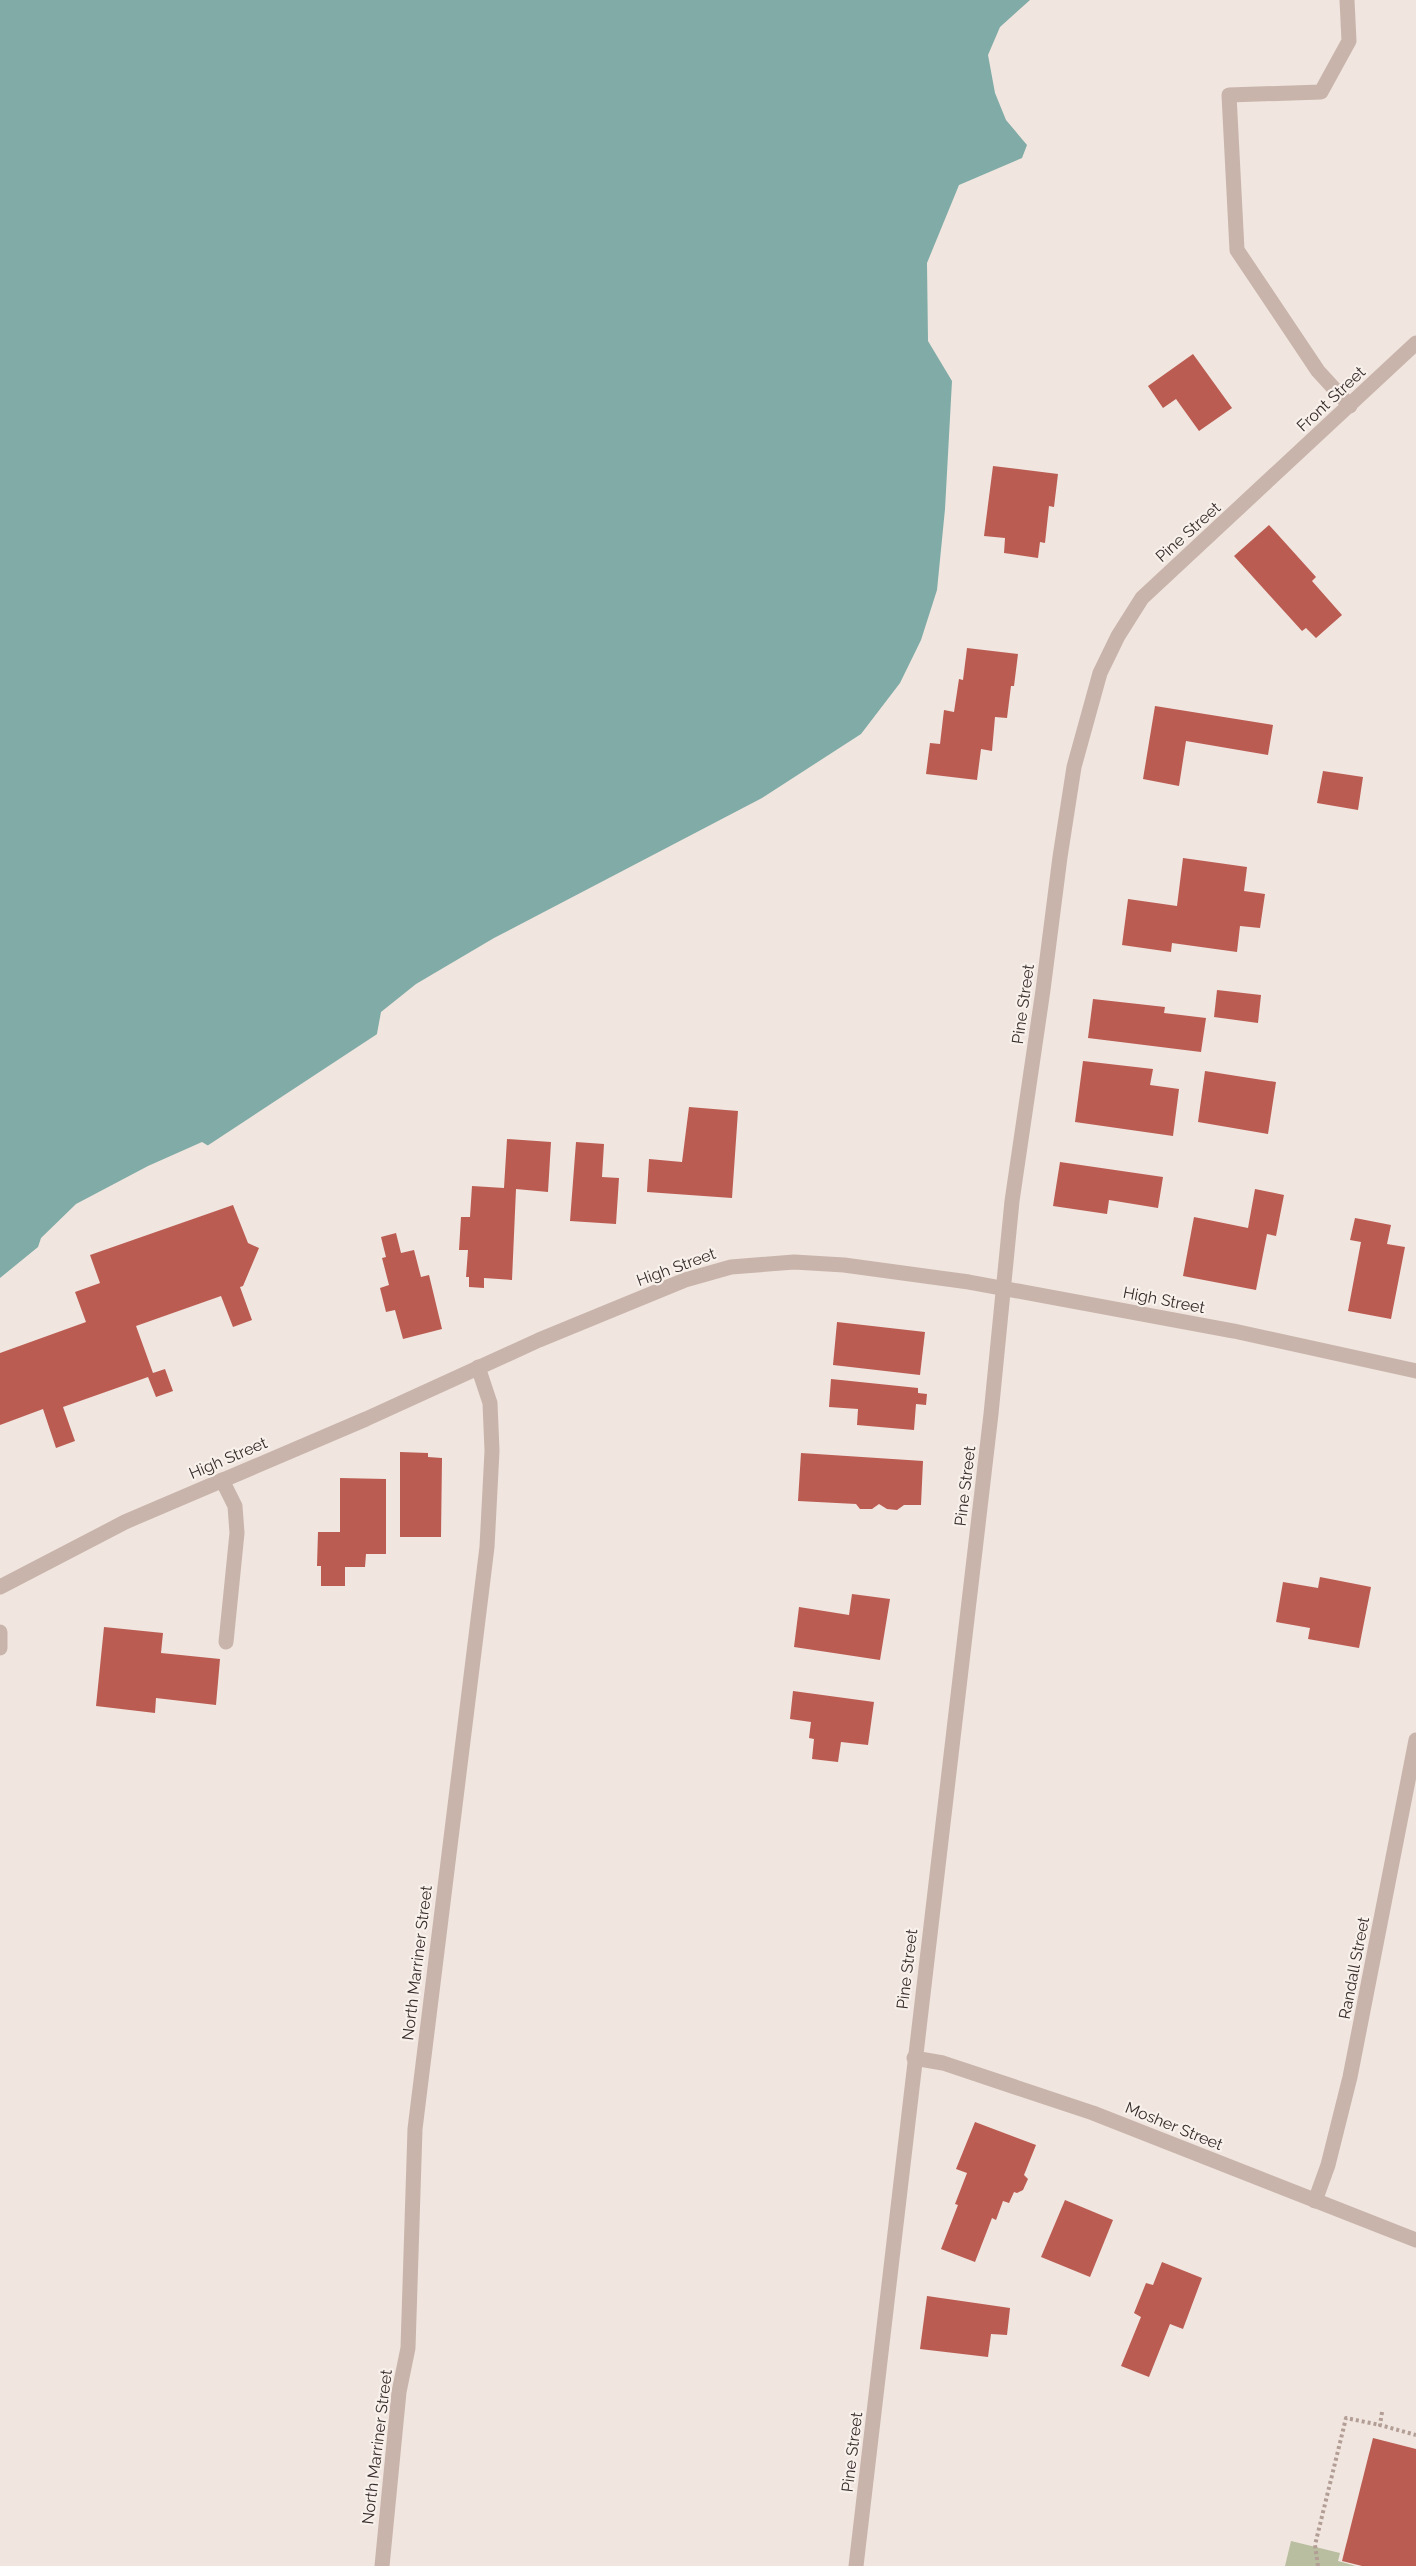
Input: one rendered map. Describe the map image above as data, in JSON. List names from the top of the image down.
{
  "streets": {
    "street": [
      "Front Street",
      "Pine Street",
      "High Street",
      "North Marriner Street",
      "Randall Street",
      "Mosher Street"
    ]
  },
  "crossings": [
    ["Front Street", "Pine Street"],
    ["Pine Street", "High Street"],
    ["Pine Street", "Mosher Street"],
    ["High Street", "North Marriner Street"],
    ["Randall Street", "Mosher Street"]
  ]
}
